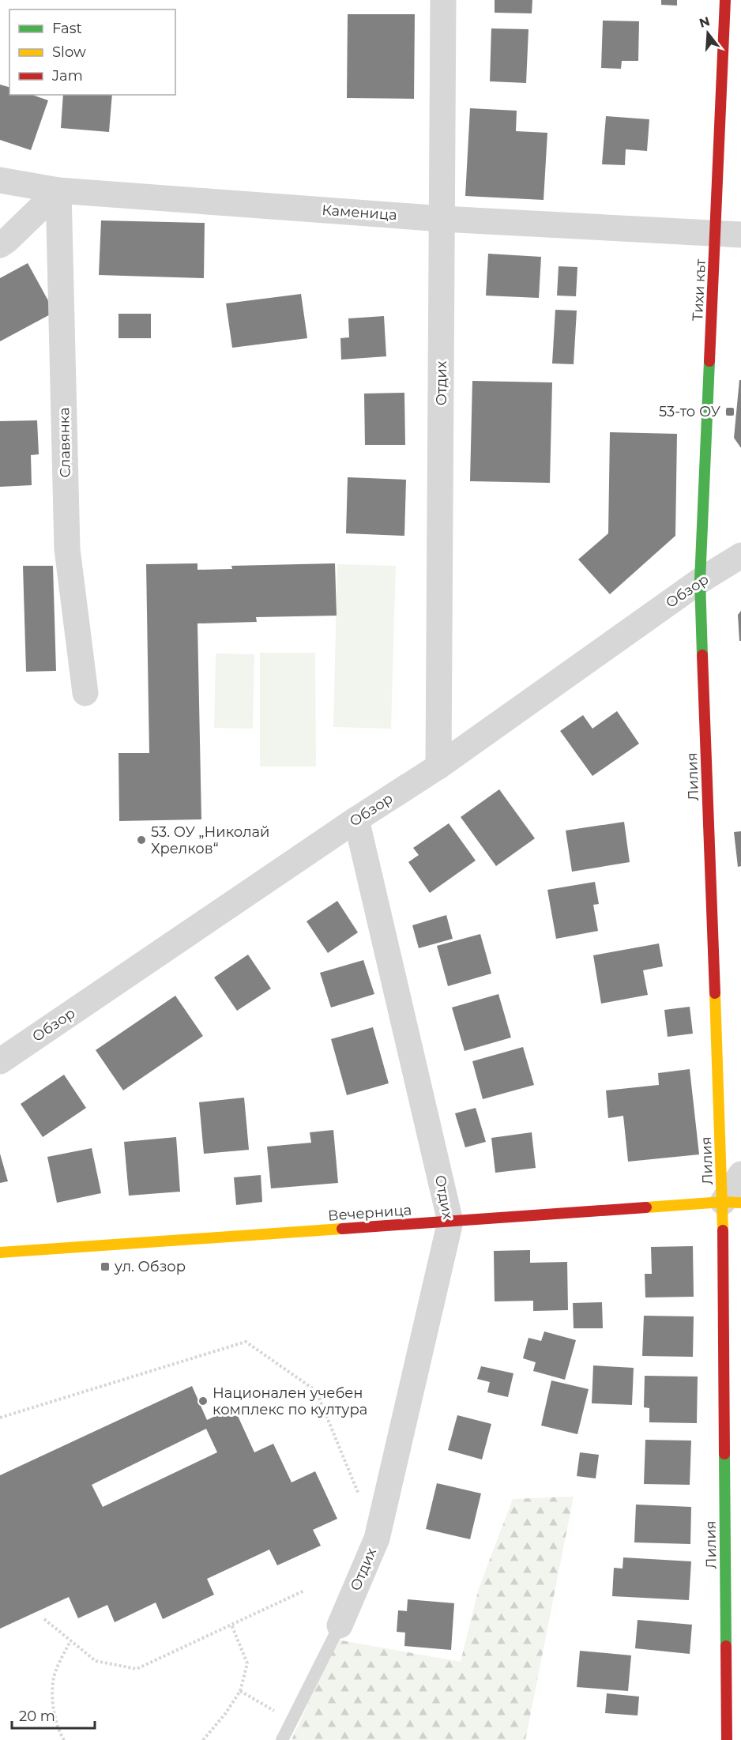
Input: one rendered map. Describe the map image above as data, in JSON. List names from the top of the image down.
{
  "streets": {
    "street": [
      "Каменица",
      "Тихи кът",
      "Отдих",
      "Славянка",
      "Обзор",
      "Лилия",
      "Вечерница"
    ]
  },
  "crossings": [
    ["Каменица", "Тихи кът"],
    ["Каменица", "Отдих"],
    ["Каменица", "Славянка"],
    ["Тихи кът", "Обзор"],
    ["Тихи кът", "Лилия"],
    ["Отдих", "Обзор"],
    ["Отдих", "Вечерница"],
    ["Обзор", "Лилия"],
    ["Лилия", "Вечерница"]
  ],
  "places": {
    "transit": ["53-то ОУ", "ул. Обзор"],
    "other": ["53. ОУ „Николай Хрелков“", "Национален учебен комплекс по култура"]
  },
  "legend": ["Fast", "Slow", "Jam"],
  "scale_bar": "20 m",
  "north": "top"
}
